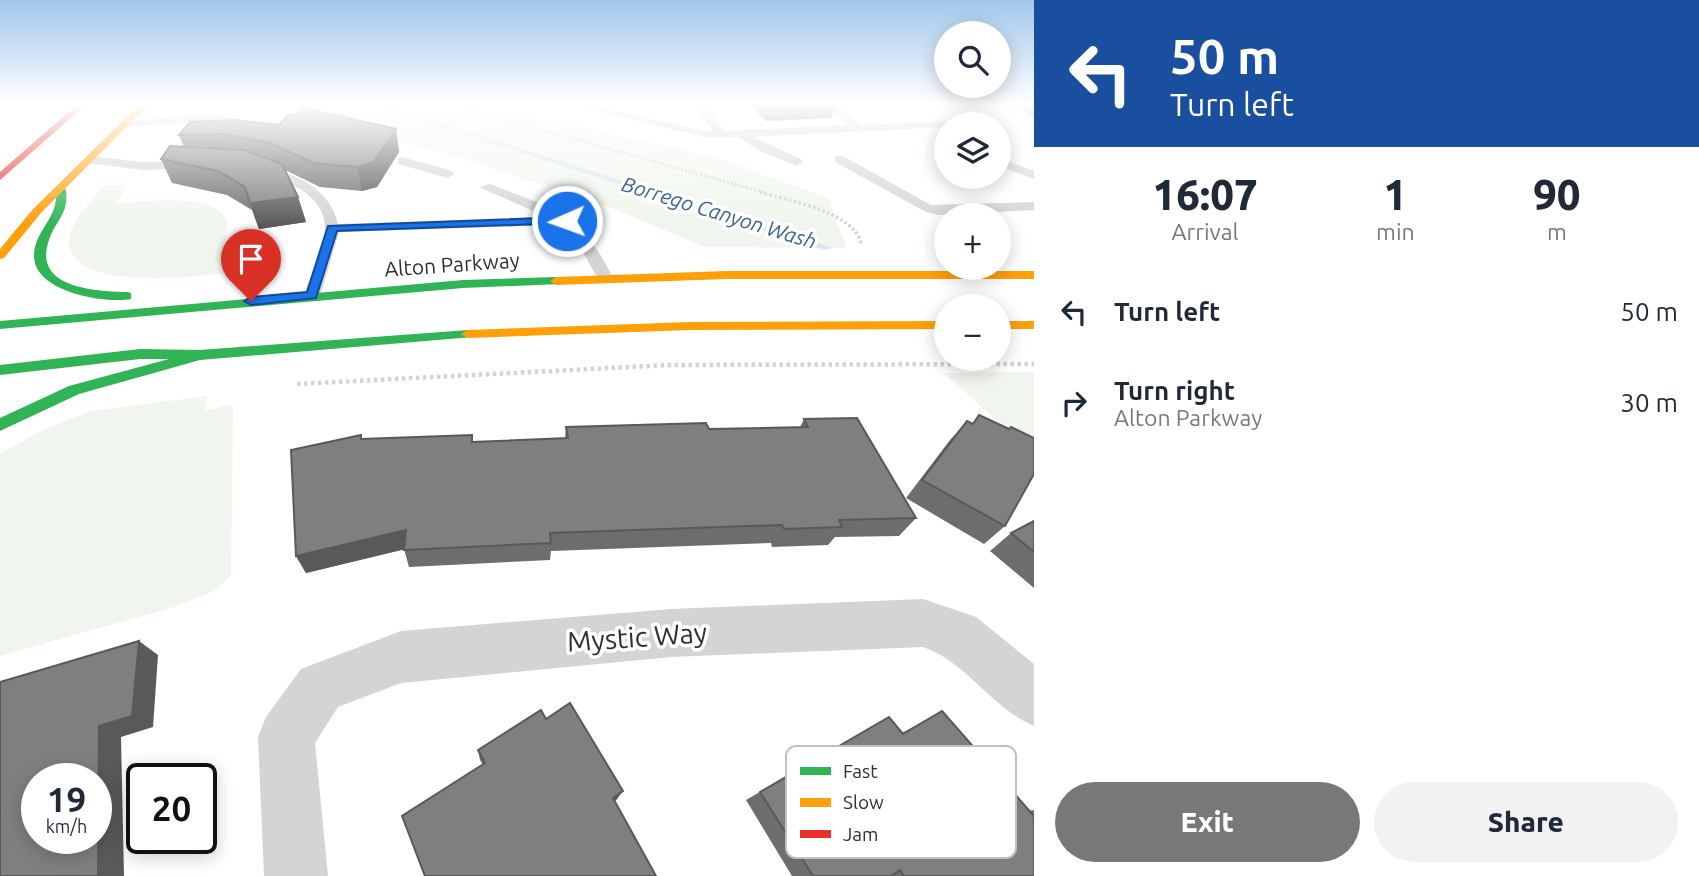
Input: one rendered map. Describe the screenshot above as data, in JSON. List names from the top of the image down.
{
  "streets": {
    "main road": ["Alton Parkway"],
    "street": ["Mystic Way"]
  },
  "water": ["Borrego Canyon Wash"],
  "legend": ["Fast", "Slow", "Jam"],
  "page": {
    "turn": ["50 m", "Turn left"],
    "map_buttons": ["+", "−"],
    "eta": [
      "16:07",
      "Arrival",
      "1",
      "min",
      "90",
      "m"
    ],
    "list": [
      {
        "name": "Turn left",
        "value": "50 m"
      },
      {
        "name": "Turn right",
        "note": "Alton Parkway",
        "value": "30 m"
      }
    ],
    "speed": "19 km/h",
    "limit": "20",
    "buttons": ["Exit", "Share"]
  }
}
